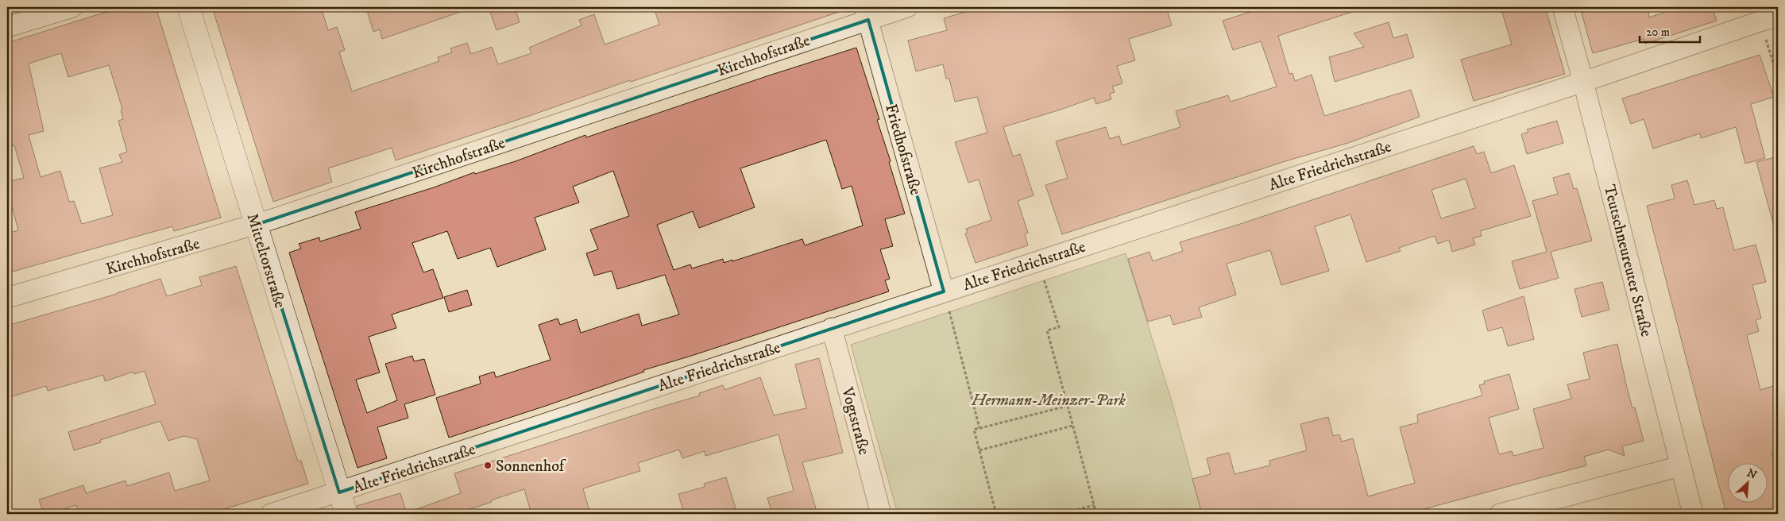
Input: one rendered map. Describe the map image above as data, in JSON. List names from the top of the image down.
{
  "streets": {
    "street": [
      "Kirchhofstraße",
      "Friedhofstraße",
      "Alte Friedrichstraße",
      "Mitteltorstraße",
      "Teutschneureuter Straße",
      "Vogtstraße"
    ]
  },
  "crossings": [
    ["Kirchhofstraße", "Friedhofstraße"],
    ["Kirchhofstraße", "Mitteltorstraße"],
    ["Friedhofstraße", "Alte Friedrichstraße"],
    ["Alte Friedrichstraße", "Mitteltorstraße"],
    ["Alte Friedrichstraße", "Teutschneureuter Straße"],
    ["Alte Friedrichstraße", "Vogtstraße"]
  ],
  "parks": ["Hermann-Meinzer-Park"],
  "places": ["Sonnenhof"],
  "scale_bar": "20 m",
  "north": "top right"
}
